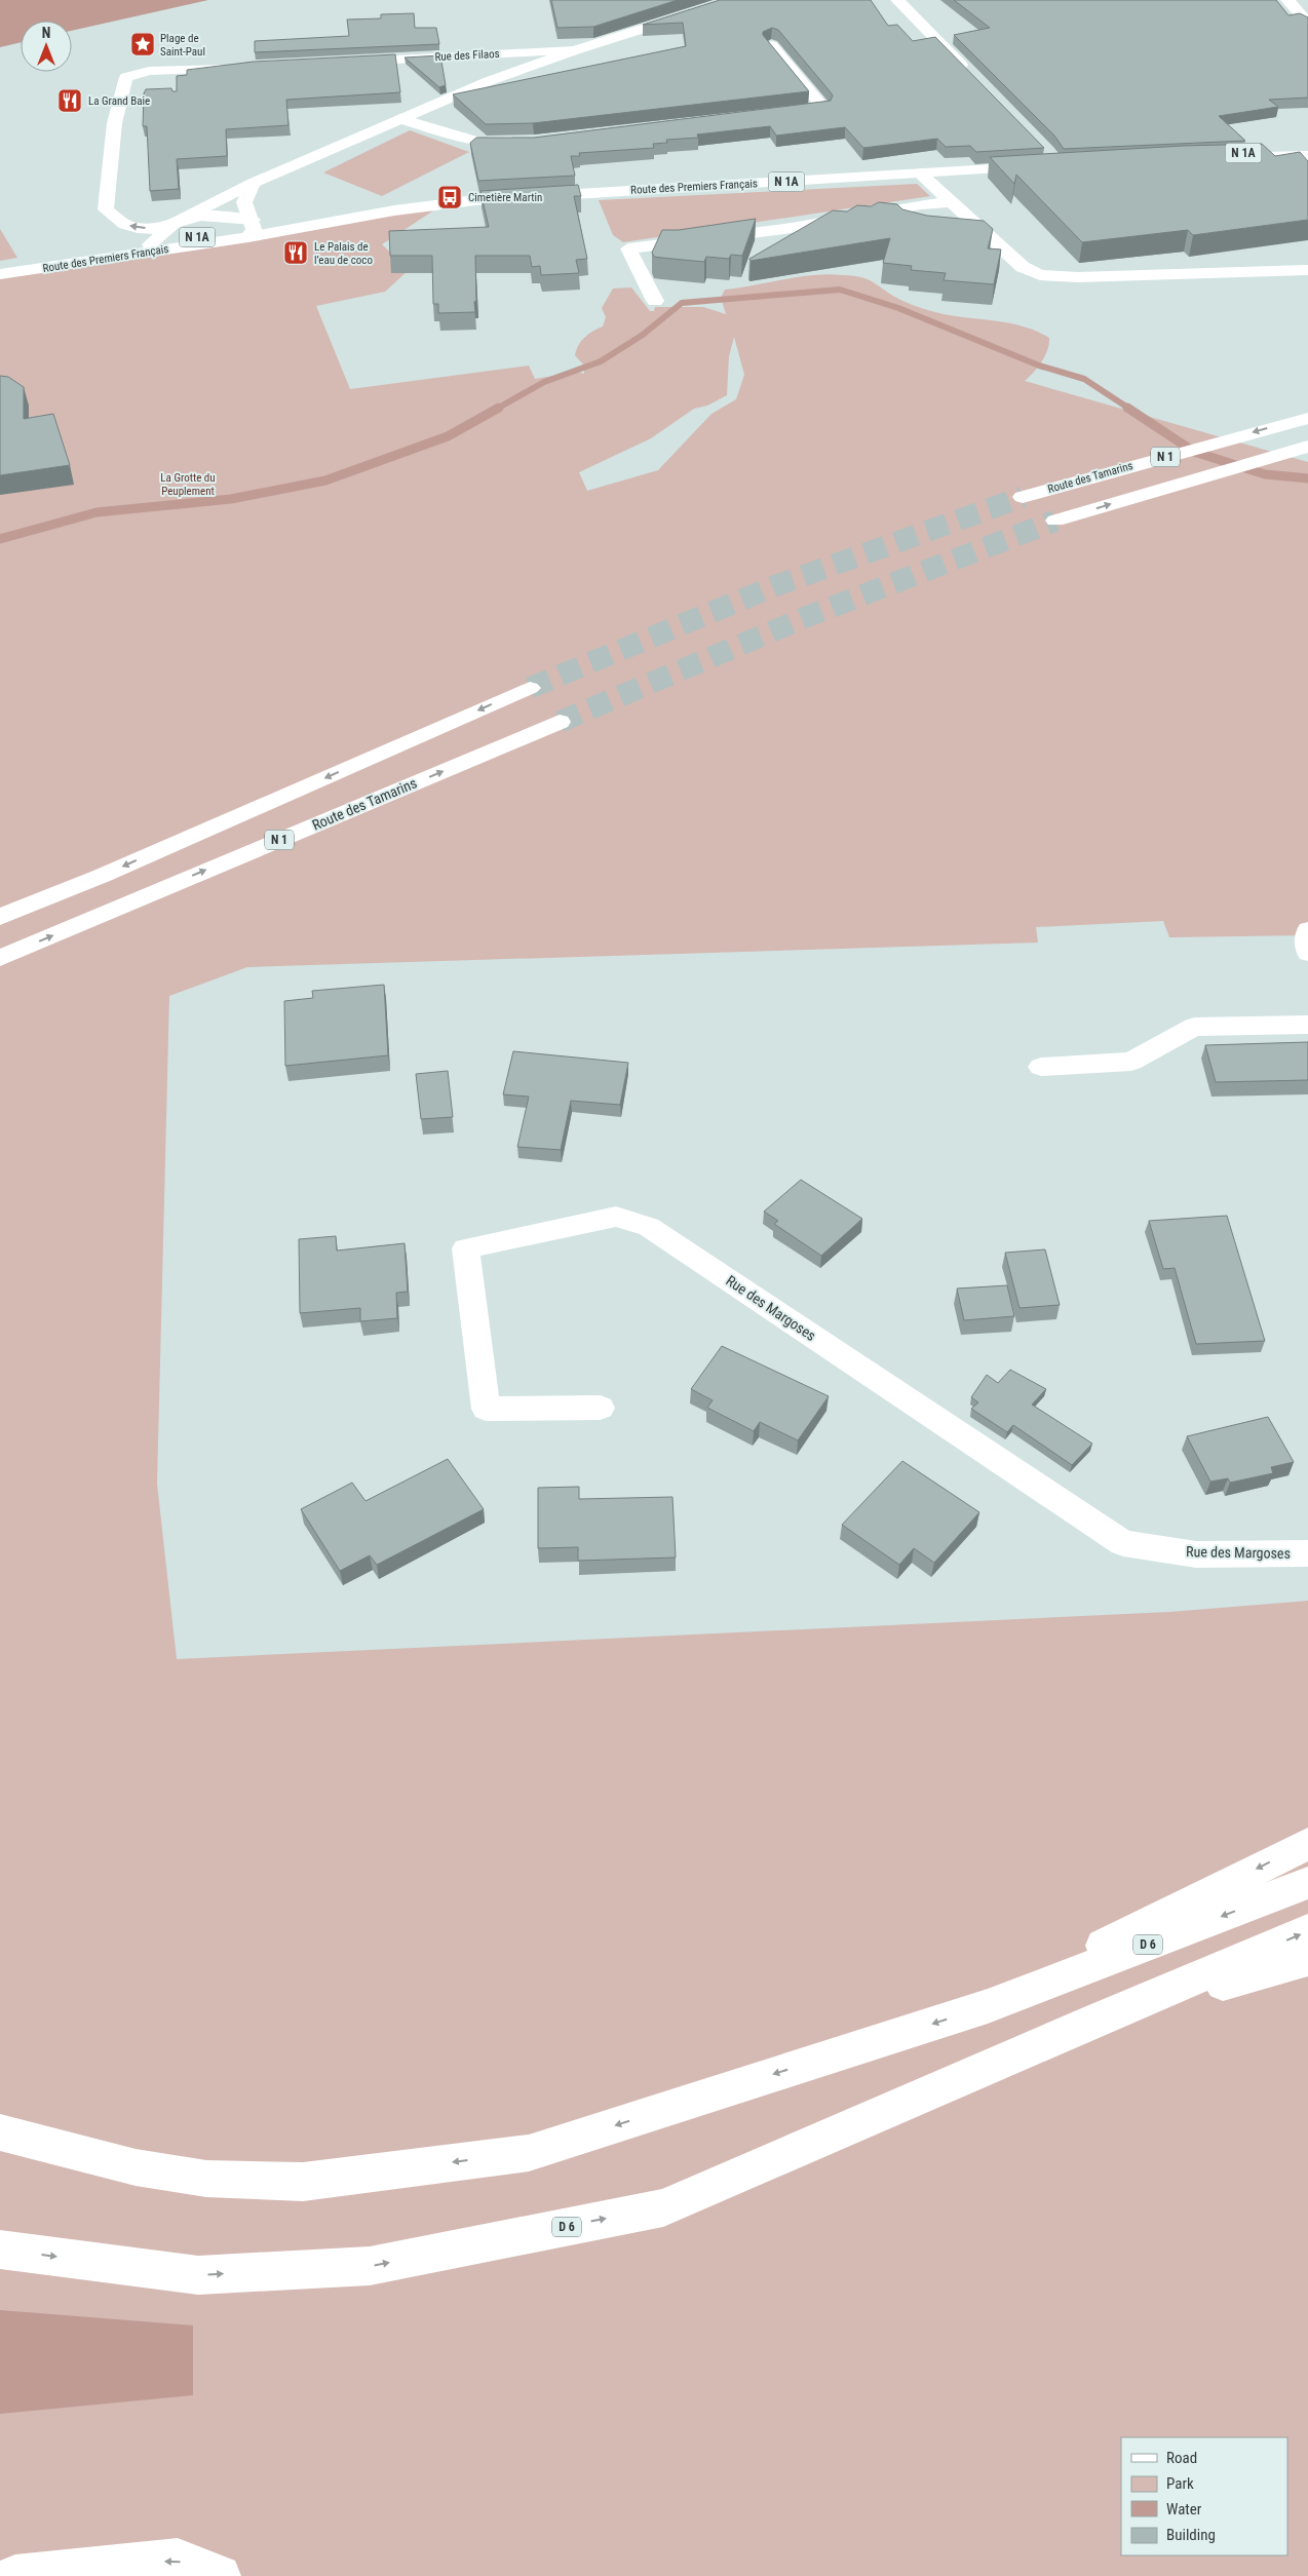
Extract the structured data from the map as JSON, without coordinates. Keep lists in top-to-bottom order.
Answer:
{
  "streets": {
    "main road": [
      "Rue des Filaos",
      "N 1A",
      "Route des Premiers Français",
      "N 1",
      "Route des Tamarins",
      "Rue des Margoses",
      "D 6"
    ]
  },
  "parks": ["La Grotte du Peuplement"],
  "places": {
    "place": ["Plage de Saint-Paul"],
    "restaurant": ["La Grand Baie", "Le Palais de l’eau de coco"],
    "bus stop": ["Cimetière Martin"]
  },
  "legend": [
    "Road",
    "Park",
    "Water",
    "Building"
  ],
  "north": "top"
}
